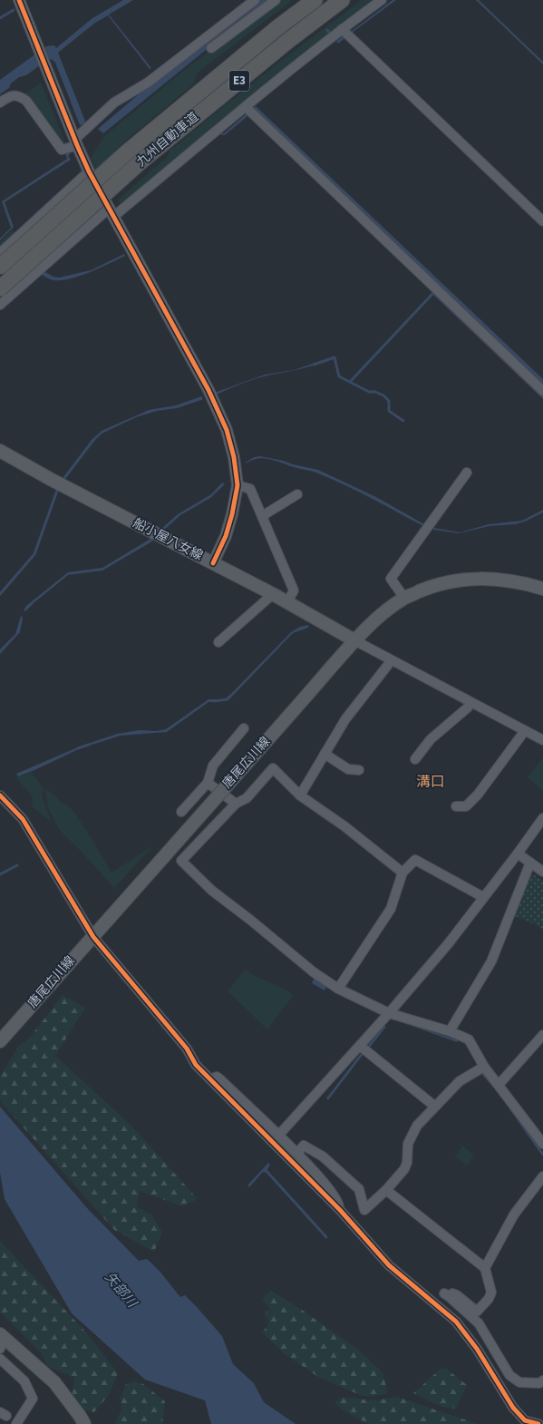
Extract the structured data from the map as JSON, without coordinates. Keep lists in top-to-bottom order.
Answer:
{
  "streets": {
    "highway": ["E3", "九州自動車道"],
    "main road": ["船小屋八女線", "唐尾広川線"]
  },
  "crossings": [
    ["船小屋八女線", "唐尾広川線"]
  ],
  "districts": ["溝口"],
  "water": ["矢部川"]
}
